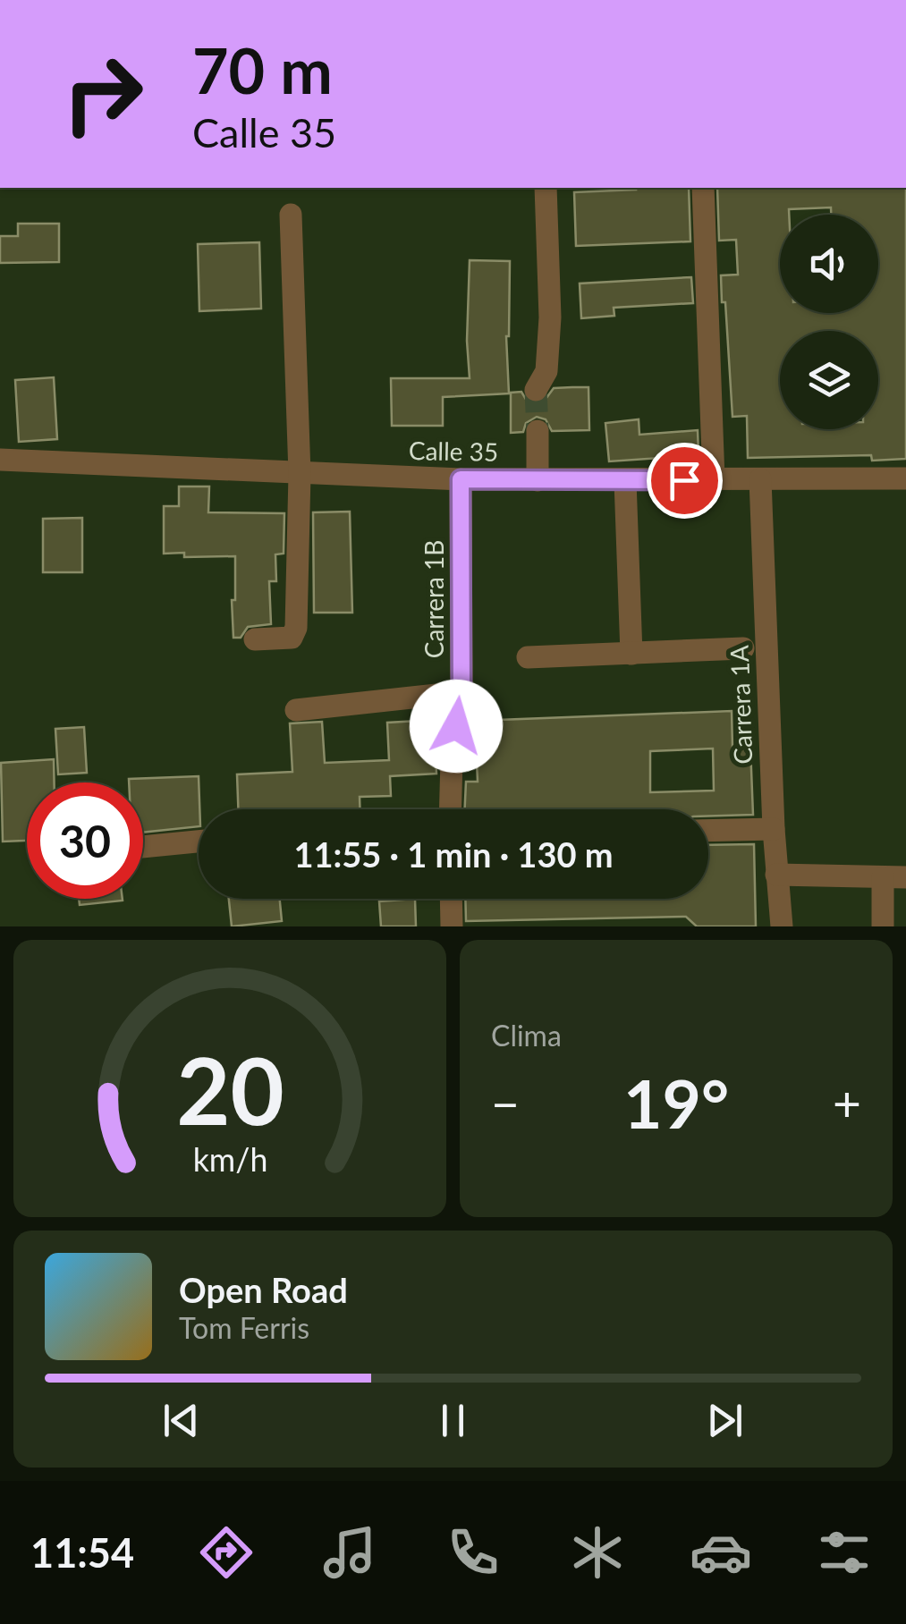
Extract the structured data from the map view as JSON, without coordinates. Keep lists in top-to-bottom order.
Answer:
{
  "streets": {
    "street": ["Calle 35", "Carrera 1B", "Carrera 1A"]
  },
  "crossings": [
    ["Calle 35", "Carrera 1B"],
    ["Calle 35", "Carrera 1A"]
  ],
  "page": {
    "turn": ["70 m", "Calle 35"],
    "limit": "30",
    "trip": "11:55 · 1 min · 130 m",
    "tile": "Clima",
    "heat": ["−", "19°", "+"],
    "song": ["Open Road", "Tom Ferris"],
    "tabs": "11:54",
    "gauge": ["20", "km/h"]
  }
}
